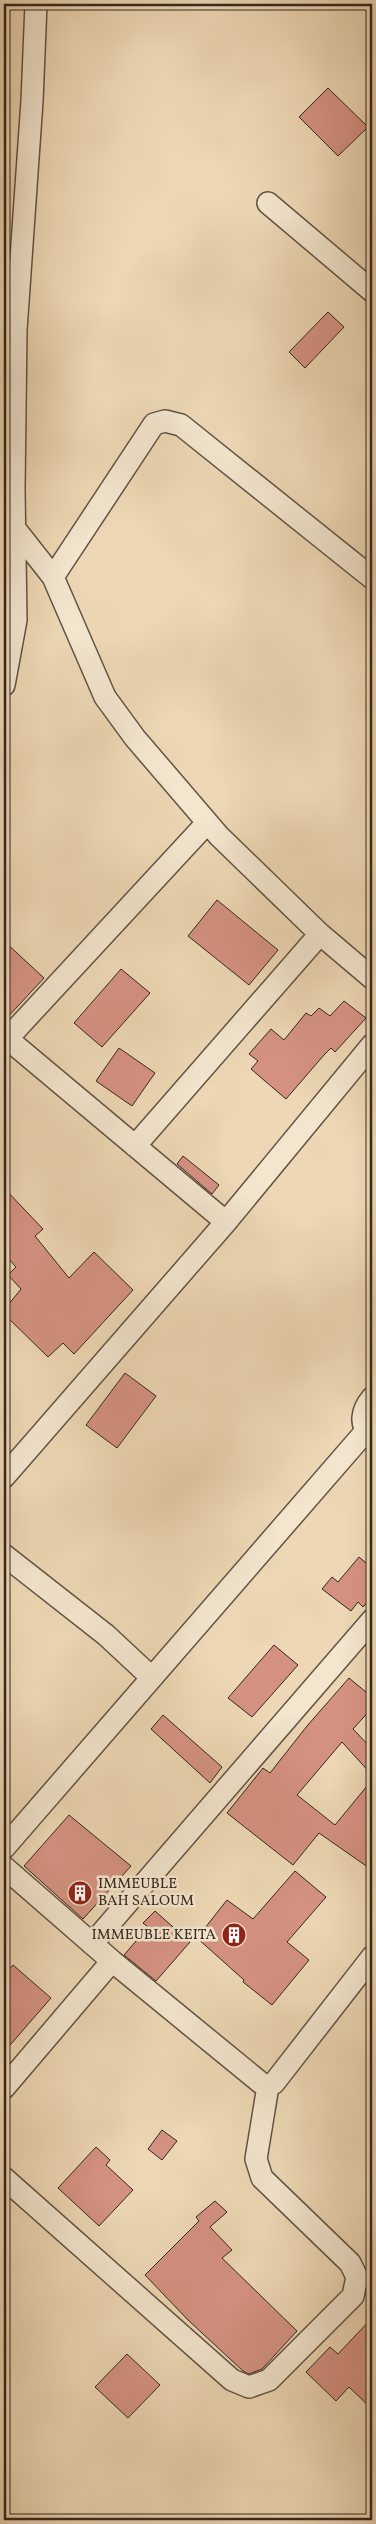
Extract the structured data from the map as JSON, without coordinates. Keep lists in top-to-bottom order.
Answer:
{
  "places": {
    "building": ["IMMEUBLE BAH SALOUM", "IMMEUBLE KEITA"]
  }
}
